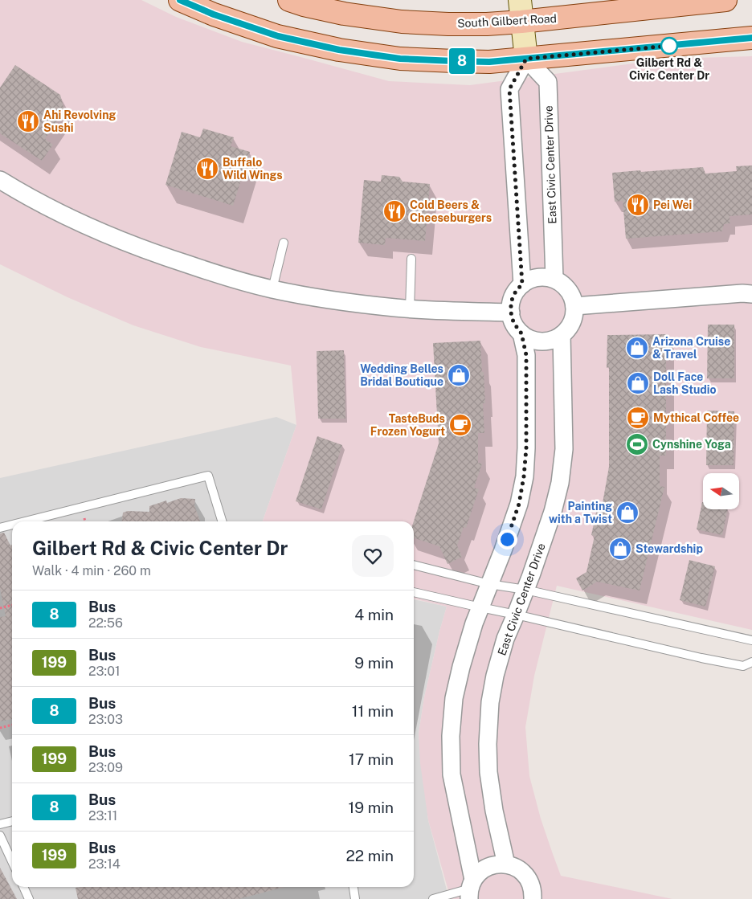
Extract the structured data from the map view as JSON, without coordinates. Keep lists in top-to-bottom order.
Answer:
{
  "streets": {
    "main road": ["South Gilbert Road"],
    "street": ["East Civic Center Drive"]
  },
  "places": {
    "other": ["Gilbert Rd & Civic Center Dr"],
    "restaurant": [
      "Ahi Revolving Sushi",
      "Buffalo Wild Wings",
      "Pei Wei",
      "Cold Beers & Cheeseburgers"
    ],
    "shop": [
      "Arizona Cruise & Travel",
      "Wedding Belles Bridal Boutique",
      "Doll Face Lash Studio",
      "Painting with a Twist",
      "Stewardship"
    ],
    "cafe": ["Mythical Coffee", "TasteBuds Frozen Yogurt"],
    "sports": ["Cynshine Yoga"]
  },
  "lines": ["bus line 8"],
  "north": "left",
  "page": {
    "on_map": "8",
    "heading": ["Gilbert Rd & Civic Center Dr", "Walk · 4 min · 260 m"],
    "list": [
      {
        "mark": "8",
        "name": "Bus",
        "note": "22:56",
        "value": "4 min"
      },
      {
        "mark": "199",
        "name": "Bus",
        "note": "23:01",
        "value": "9 min"
      },
      {
        "mark": "8",
        "name": "Bus",
        "note": "23:03",
        "value": "11 min"
      },
      {
        "mark": "199",
        "name": "Bus",
        "note": "23:09",
        "value": "17 min"
      },
      {
        "mark": "8",
        "name": "Bus",
        "note": "23:11",
        "value": "19 min"
      },
      {
        "mark": "199",
        "name": "Bus",
        "note": "23:14",
        "value": "22 min"
      }
    ]
  }
}
